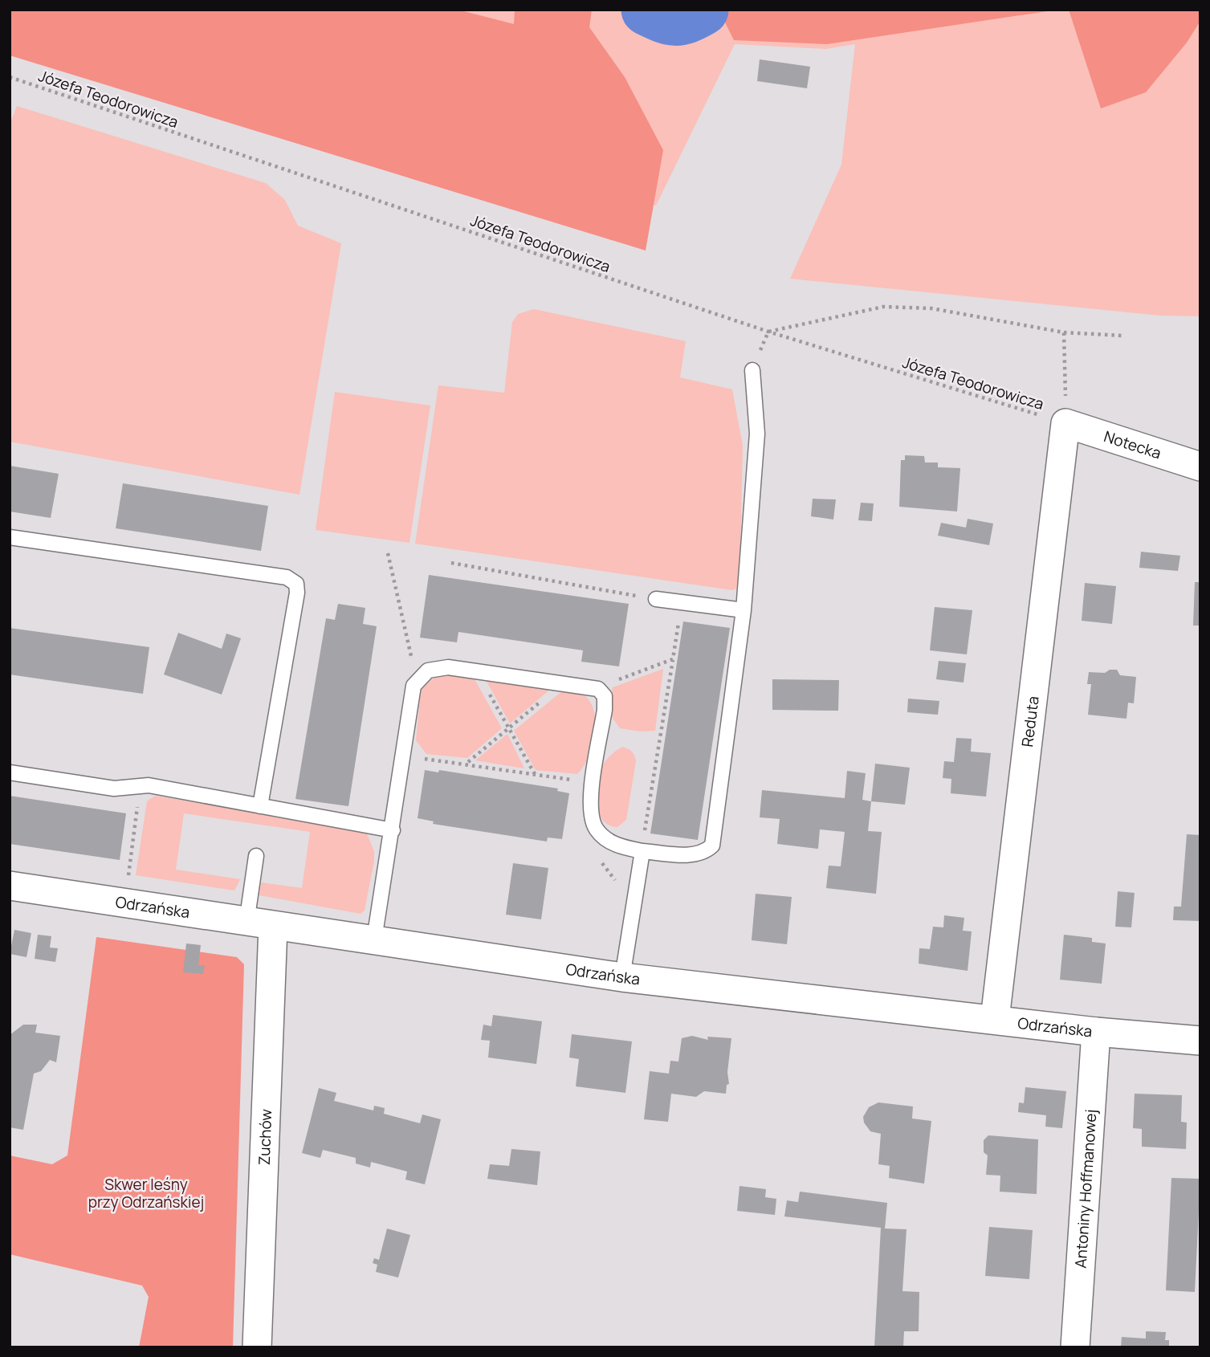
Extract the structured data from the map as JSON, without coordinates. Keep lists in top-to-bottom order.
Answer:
{
  "streets": {
    "street": [
      "Notecka",
      "Reduta",
      "Odrzańska",
      "Zuchów",
      "Antoniny Hoffmanowej"
    ],
    "path": ["Józefa Teodorowicza"]
  },
  "crossings": [
    ["Józefa Teodorowicza", "Notecka"],
    ["Józefa Teodorowicza", "Reduta"],
    ["Notecka", "Reduta"],
    ["Reduta", "Odrzańska"],
    ["Odrzańska", "Zuchów"],
    ["Odrzańska", "Antoniny Hoffmanowej"]
  ],
  "parks": ["Skwer leśny przy Odrzańskiej"]
}
